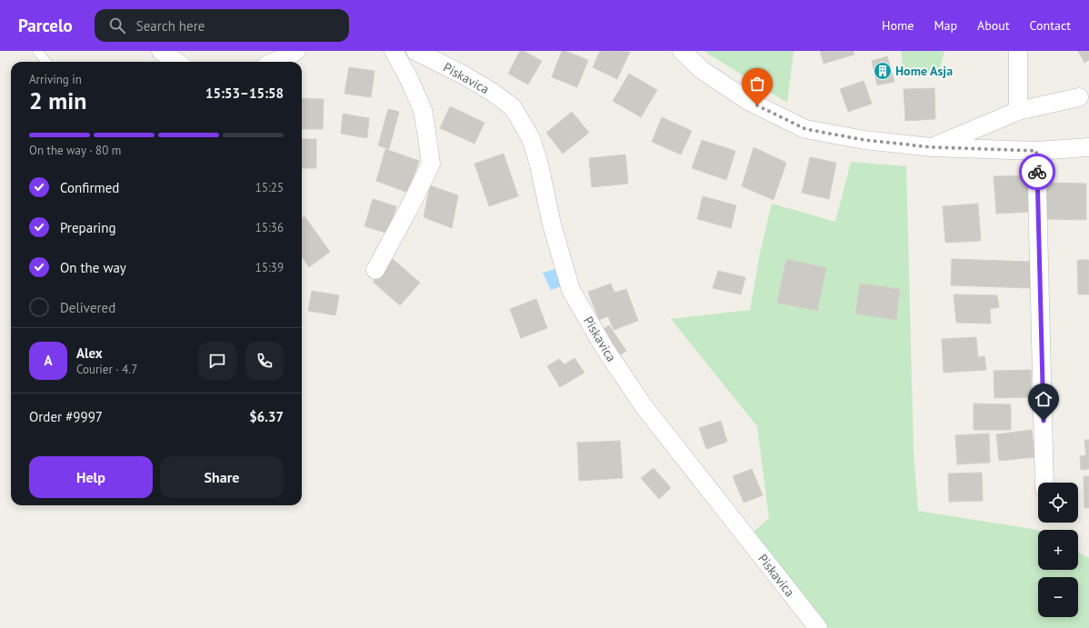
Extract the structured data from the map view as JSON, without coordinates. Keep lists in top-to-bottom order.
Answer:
{
  "streets": {
    "street": ["Piskavica"]
  },
  "places": {
    "building": ["Home Asja"]
  },
  "page": {
    "header": "Parcelo",
    "search": "Search here",
    "nav": [
      "Home",
      "Map",
      "About",
      "Contact"
    ],
    "heading": ["2 min", "Arriving in", "15:53–15:58"],
    "panel": [
      "Alex",
      "Courier · 4.7",
      "Order #9997",
      "$6.37"
    ],
    "bar": "On the way · 80 m",
    "list": [
      ["Confirmed", "15:25"],
      ["Preparing", "15:36"],
      ["On the way", "15:39"],
      "Delivered"
    ],
    "round": "A",
    "buttons": ["Help", "Share"],
    "map_buttons": ["+", "−"]
  }
}
